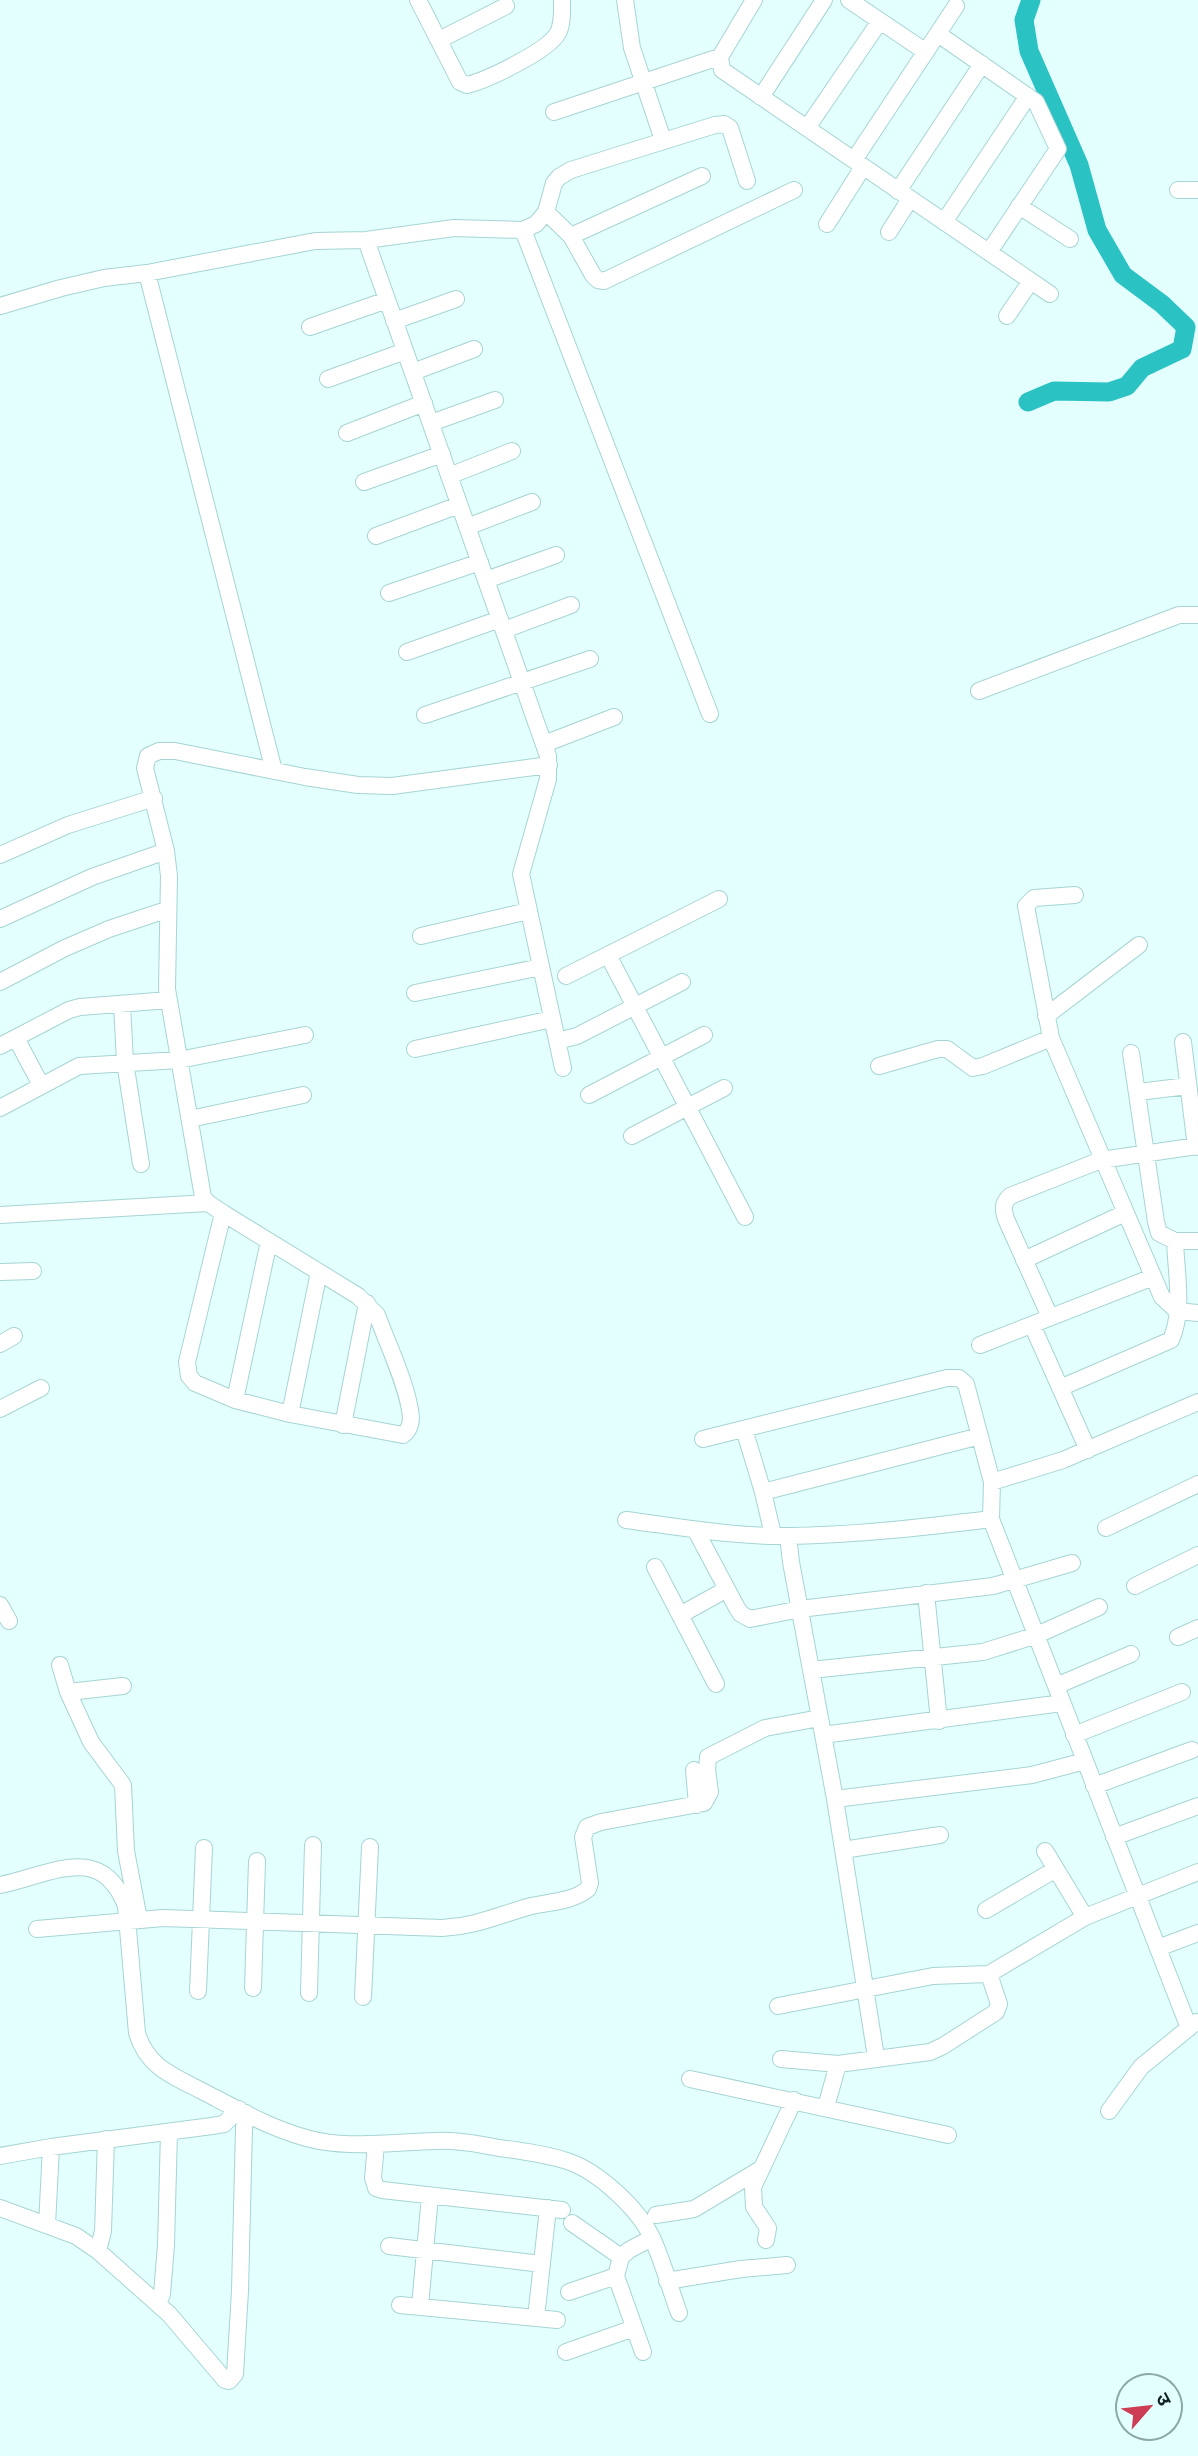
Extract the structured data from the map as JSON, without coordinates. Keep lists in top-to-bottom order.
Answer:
{
  "north": "top right"
}
